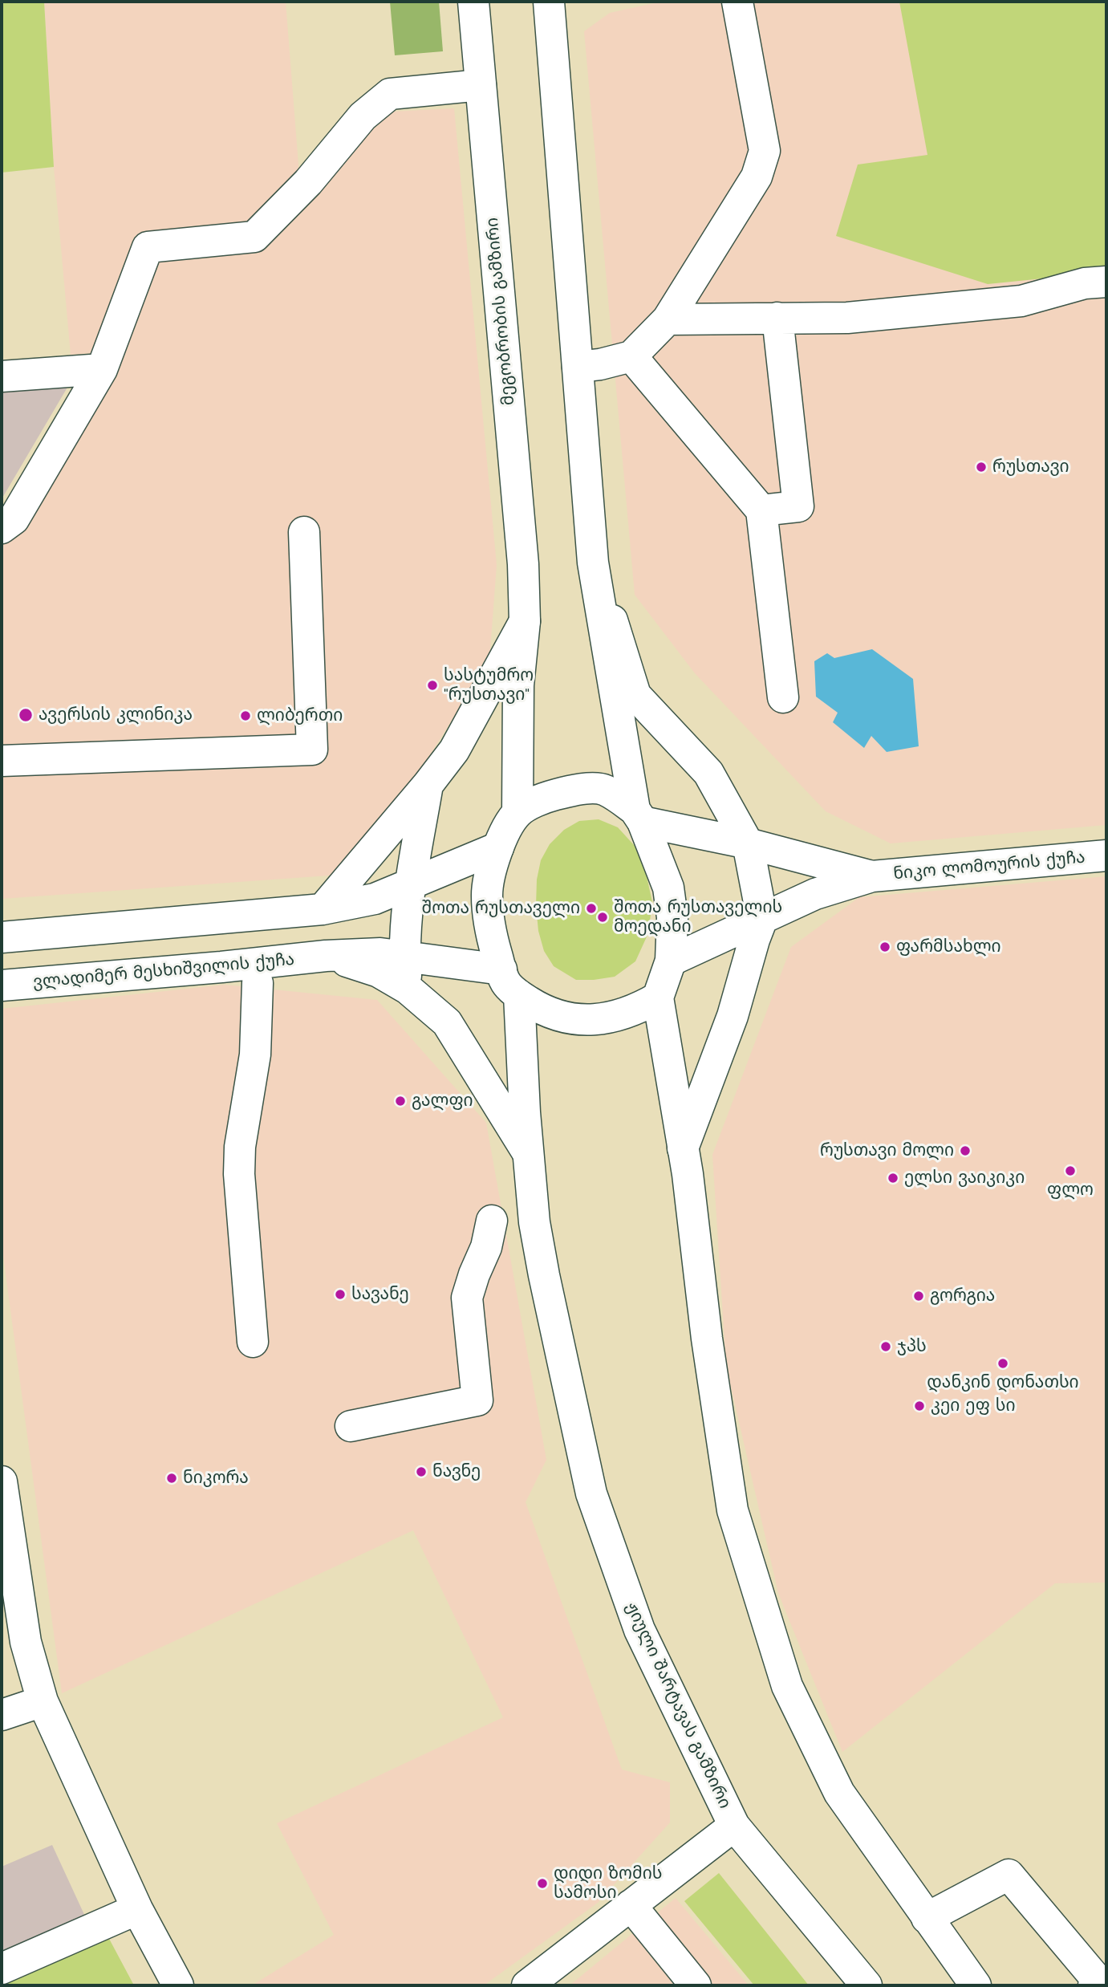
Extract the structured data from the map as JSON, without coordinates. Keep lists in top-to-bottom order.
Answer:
{
  "streets": {
    "main road": [
      "მეგობრობის გამზირი",
      "ნიკო ლომოურის ქუჩა",
      "ვლადიმერ მესხიშვილის ქუჩა",
      "ჟიული შარტავას გამზირი"
    ]
  },
  "places": [
    "რუსთავი",
    "სასტუმრო \"რუსთავი\"",
    "ავერსის კლინიკა",
    "ლიბერთი",
    "შოთა რუსთაველი",
    "შოთა რუსთაველის მოედანი",
    "ფარმსახლი",
    "გალფი",
    "რუსთავი მოლი",
    "ფლო",
    "ელსი ვაიკიკი",
    "სავანე",
    "გორგია",
    "ჯპს",
    "დანკინ დონათსი",
    "კეი ეფ სი",
    "ნავნე",
    "ნიკორა",
    "დიდი ზომის სამოსი"
  ]
}
